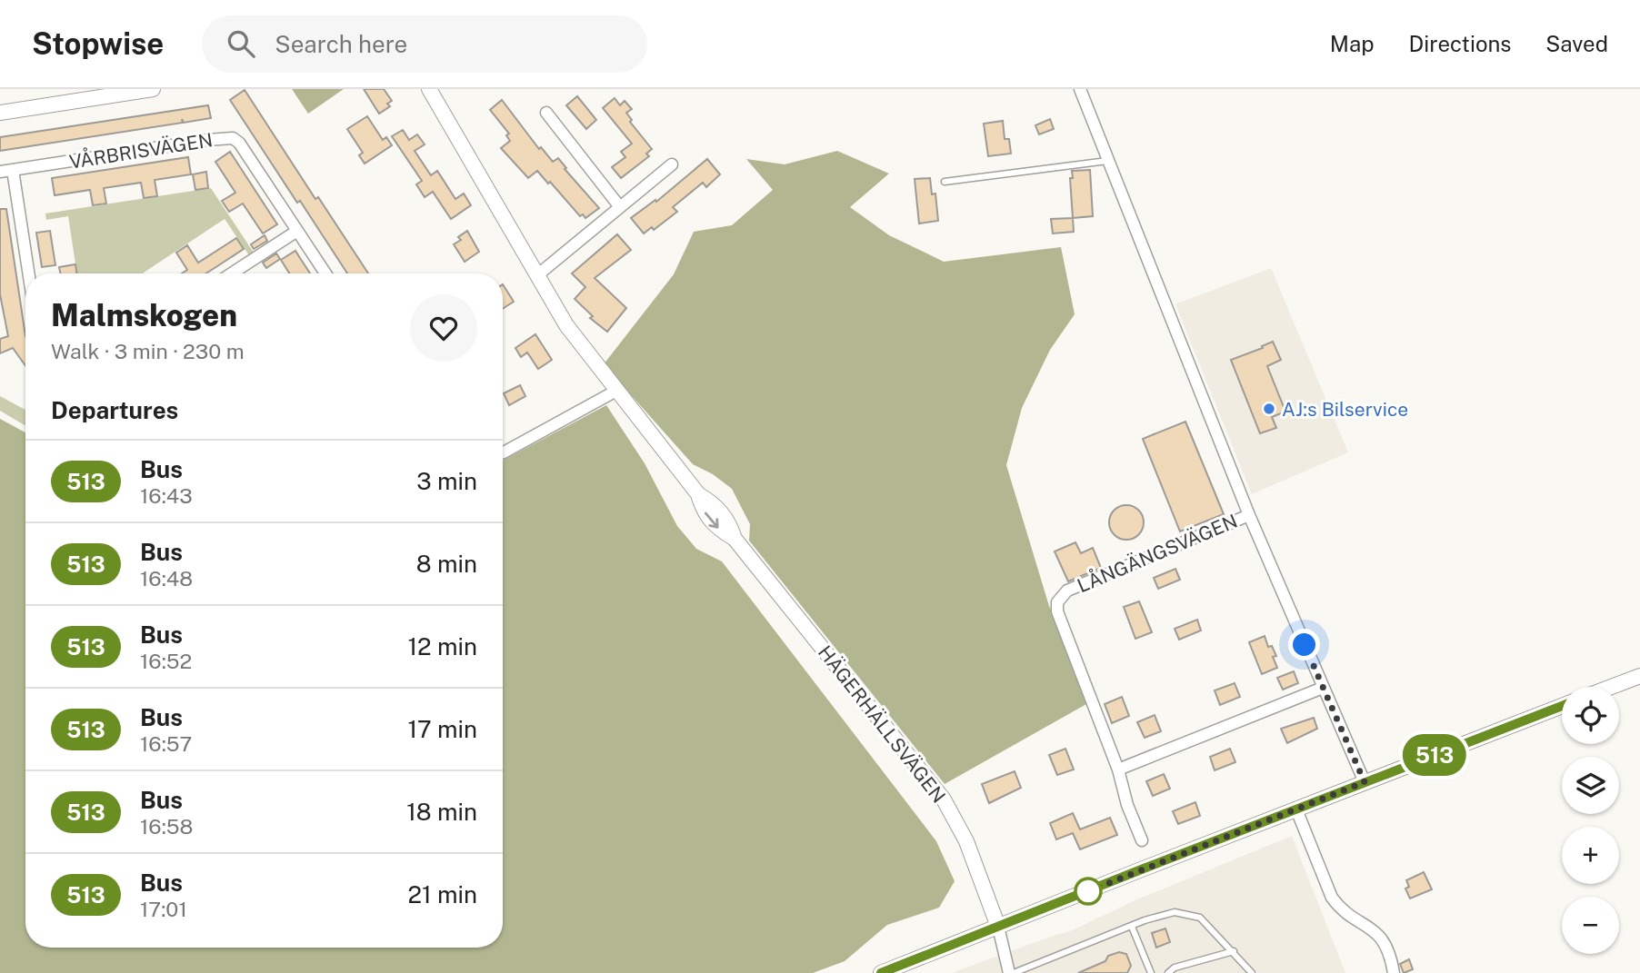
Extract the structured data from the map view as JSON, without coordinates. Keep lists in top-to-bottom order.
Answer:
{
  "streets": {
    "street": ["VÅRBRISVÄGEN", "LÅNGÄNGSVÄGEN", "HÄGERHÄLLSVÄGEN"]
  },
  "places": ["AJ:s Bilservice"],
  "lines": ["bus line 513"],
  "page": {
    "header": "Stopwise",
    "search": "Search here",
    "nav": ["Map", "Directions", "Saved"],
    "on_map": "513",
    "heading": [
      ["Malmskogen", "Walk · 3 min · 230 m"],
      "Departures"
    ],
    "list": [
      {
        "mark": "513",
        "name": "Bus",
        "note": "16:43",
        "value": "3 min"
      },
      {
        "mark": "513",
        "name": "Bus",
        "note": "16:48",
        "value": "8 min"
      },
      {
        "mark": "513",
        "name": "Bus",
        "note": "16:52",
        "value": "12 min"
      },
      {
        "mark": "513",
        "name": "Bus",
        "note": "16:57",
        "value": "17 min"
      },
      {
        "mark": "513",
        "name": "Bus",
        "note": "16:58",
        "value": "18 min"
      },
      {
        "mark": "513",
        "name": "Bus",
        "note": "17:01",
        "value": "21 min"
      }
    ],
    "map_buttons": ["+", "−"]
  }
}
